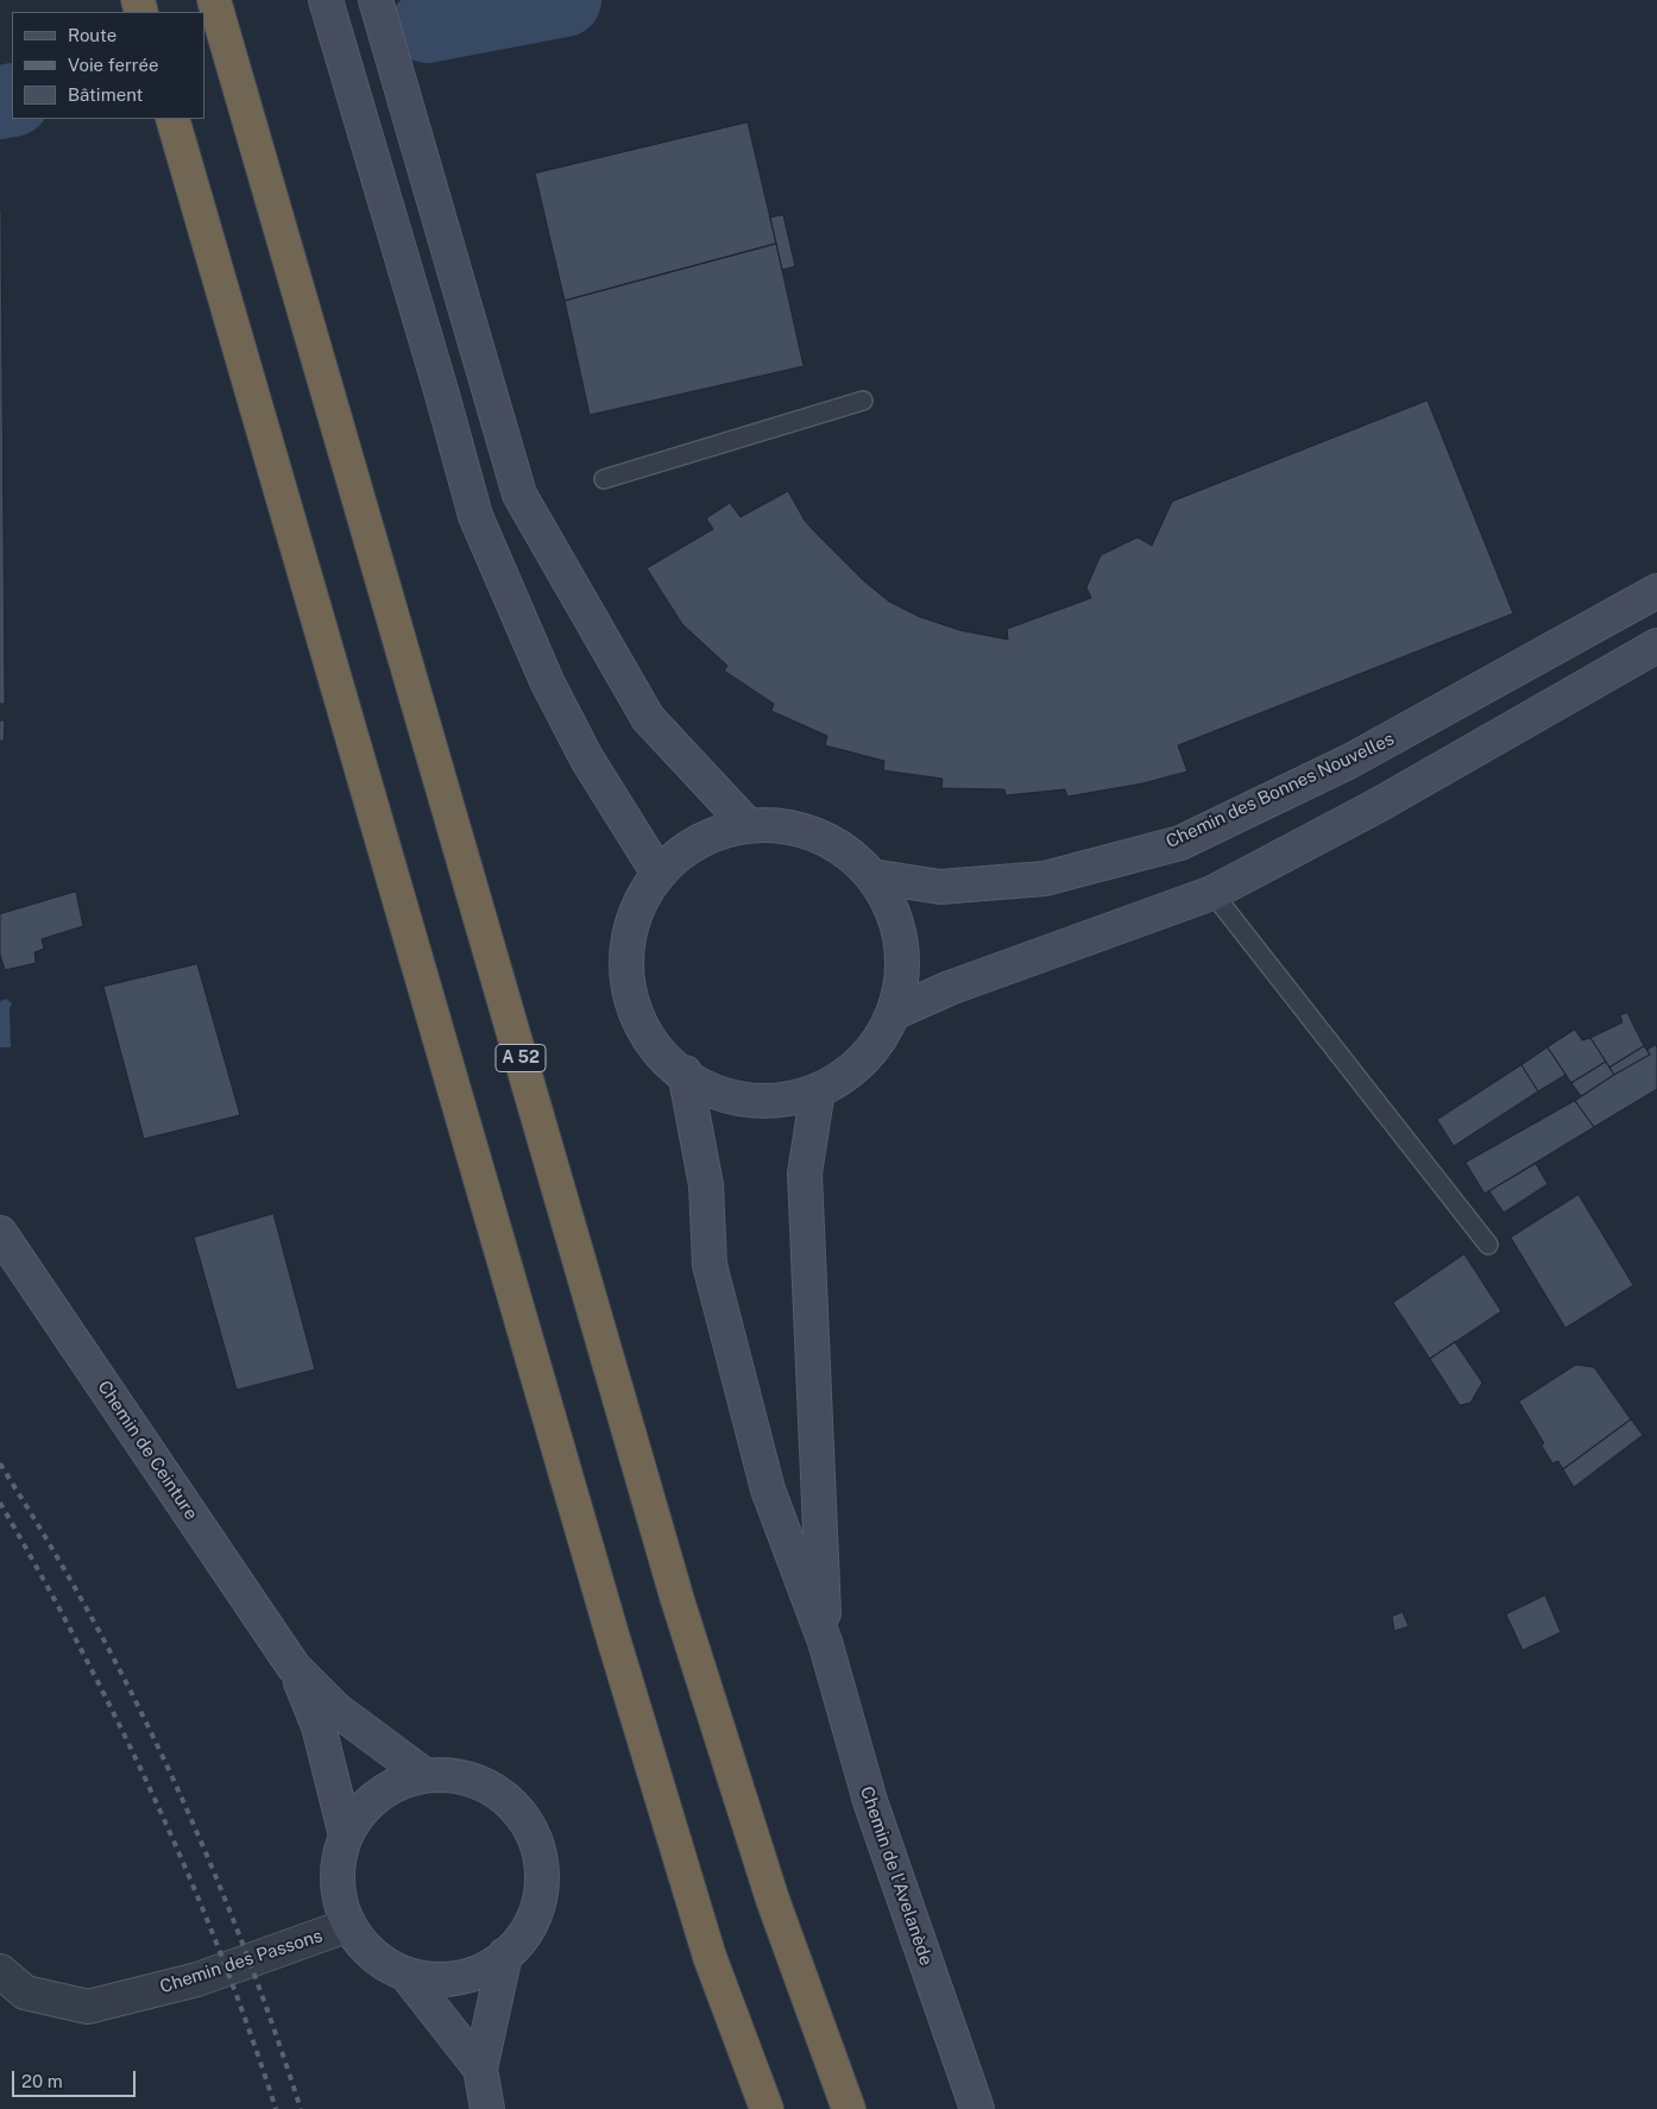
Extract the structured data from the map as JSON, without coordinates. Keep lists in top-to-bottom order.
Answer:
{
  "streets": {
    "highway": ["A 52"],
    "main road": ["Chemin des Bonnes Nouvelles", "Chemin de Ceinture", "Chemin de l'Avelanède"],
    "street": ["Chemin des Passons"]
  },
  "crossings": [
    ["Chemin de Ceinture", "Chemin des Passons"]
  ],
  "legend": ["Route", "Voie ferrée", "Bâtiment"],
  "scale_bar": "20 m"
}
